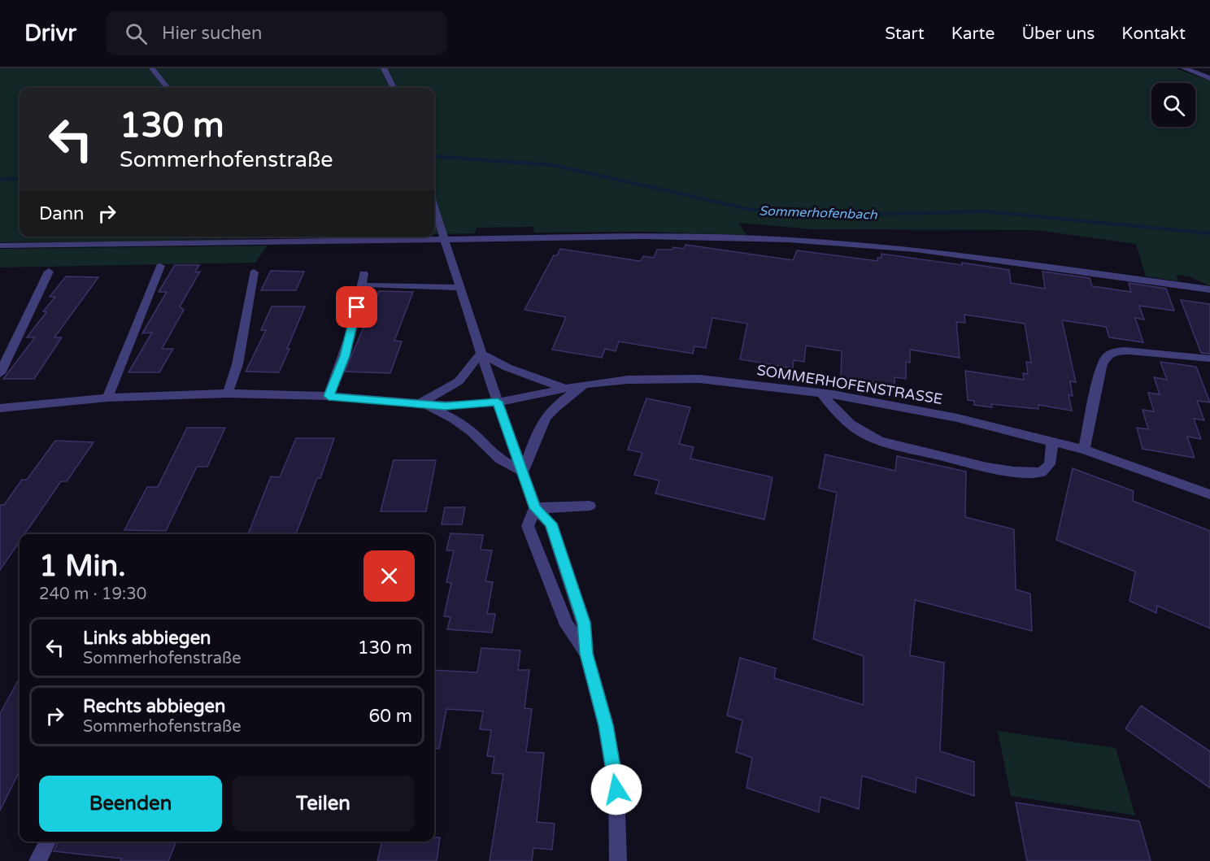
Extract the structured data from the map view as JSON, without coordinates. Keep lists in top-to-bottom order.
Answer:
{
  "streets": {
    "street": ["SOMMERHOFENSTRASSE"]
  },
  "water": ["Sommerhofenbach"],
  "page": {
    "header": "Drivr",
    "search": "Hier suchen",
    "nav": [
      "Start",
      "Karte",
      "Über uns",
      "Kontakt"
    ],
    "turn": ["130 m", "Sommerhofenstraße"],
    "then": "Dann",
    "heading": ["1 Min.", "240 m · 19:30"],
    "list": [
      {
        "name": "Links abbiegen",
        "note": "Sommerhofenstraße",
        "value": "130 m"
      },
      {
        "name": "Rechts abbiegen",
        "note": "Sommerhofenstraße",
        "value": "60 m"
      }
    ],
    "buttons": ["Beenden", "Teilen"]
  }
}
